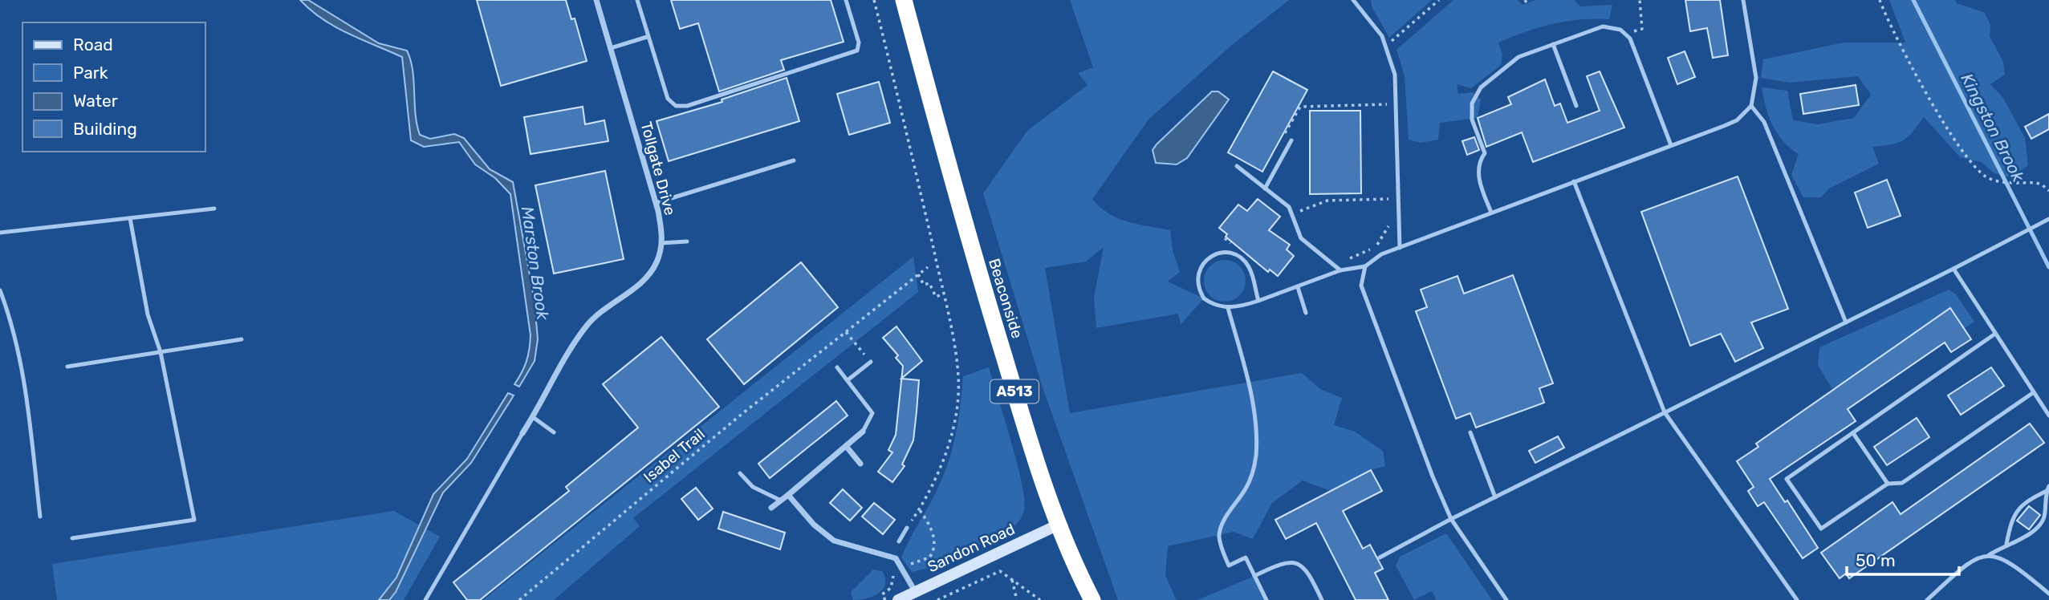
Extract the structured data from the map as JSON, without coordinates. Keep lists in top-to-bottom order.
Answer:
{
  "streets": {
    "highway": ["Beaconside", "A513"],
    "main road": ["Sandon Road"],
    "street": ["Tollgate Drive"],
    "path": ["Isabel Trail"]
  },
  "crossings": [
    ["Beaconside", "Sandon Road"]
  ],
  "water": ["Kingston Brook", "Marston Brook"],
  "legend": [
    "Road",
    "Park",
    "Water",
    "Building"
  ],
  "scale_bar": "50 m"
}
